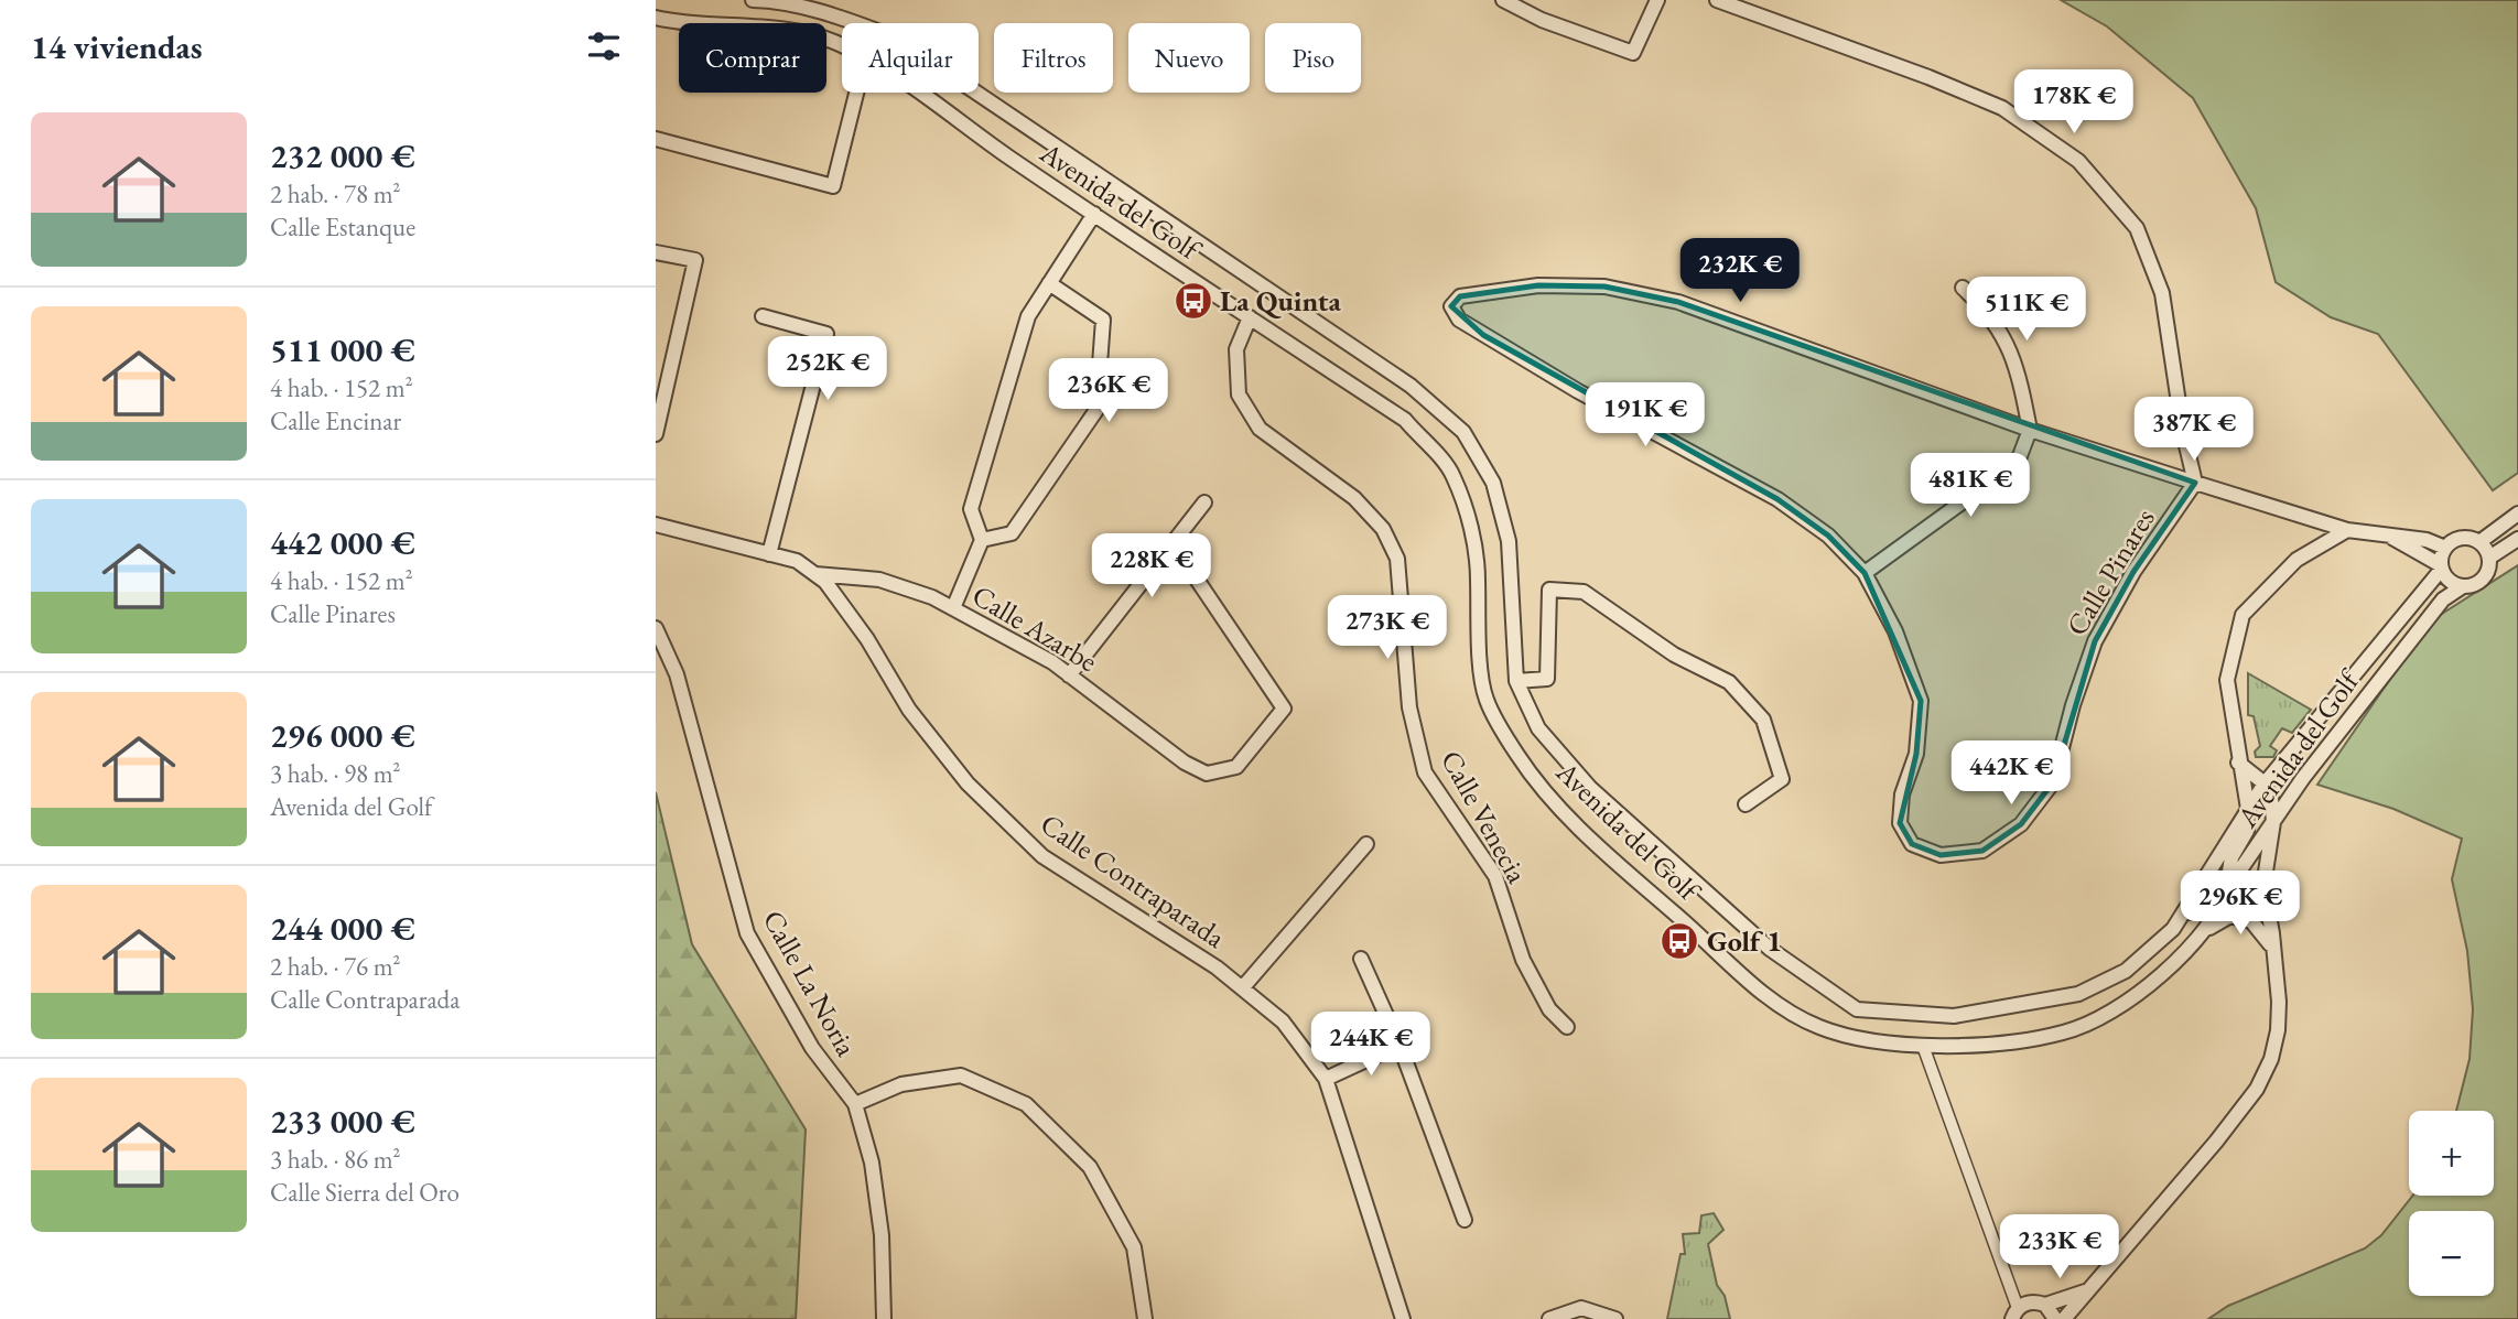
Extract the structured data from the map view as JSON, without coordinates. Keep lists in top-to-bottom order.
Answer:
{
  "streets": {
    "street": [
      "Avenida del Golf",
      "Calle Pinares",
      "Calle Azarbe",
      "Calle Venecia",
      "Calle Contraparada",
      "Calle La Noria"
    ]
  },
  "crossings": [
    ["Avenida del Golf", "Calle Venecia"],
    ["Calle Azarbe", "Calle Contraparada"]
  ],
  "places": {
    "bus stop": ["La Quinta", "Golf 1"]
  },
  "page": {
    "heading": "14 viviendas",
    "chip": [
      "Comprar",
      "Alquilar",
      "Filtros",
      "Nuevo",
      "Piso"
    ],
    "price": [
      "178K €",
      "232K €",
      "511K €",
      "252K €",
      "236K €",
      "191K €",
      "387K €",
      "481K €",
      "228K €",
      "273K €",
      "442K €",
      "296K €",
      "244K €",
      "233K €"
    ],
    "list": [
      {
        "name": "232 000 €",
        "note": "2 hab. · 78 m² · Calle Estanque"
      },
      {
        "name": "511 000 €",
        "note": "4 hab. · 152 m² · Calle Encinar"
      },
      {
        "name": "442 000 €",
        "note": "4 hab. · 152 m² · Calle Pinares"
      },
      {
        "name": "296 000 €",
        "note": "3 hab. · 98 m² · Avenida del Golf"
      },
      {
        "name": "244 000 €",
        "note": "2 hab. · 76 m² · Calle Contraparada"
      },
      {
        "name": "233 000 €",
        "note": "3 hab. · 86 m² · Calle Sierra del Oro"
      }
    ],
    "map_buttons": ["+", "−"]
  }
}
